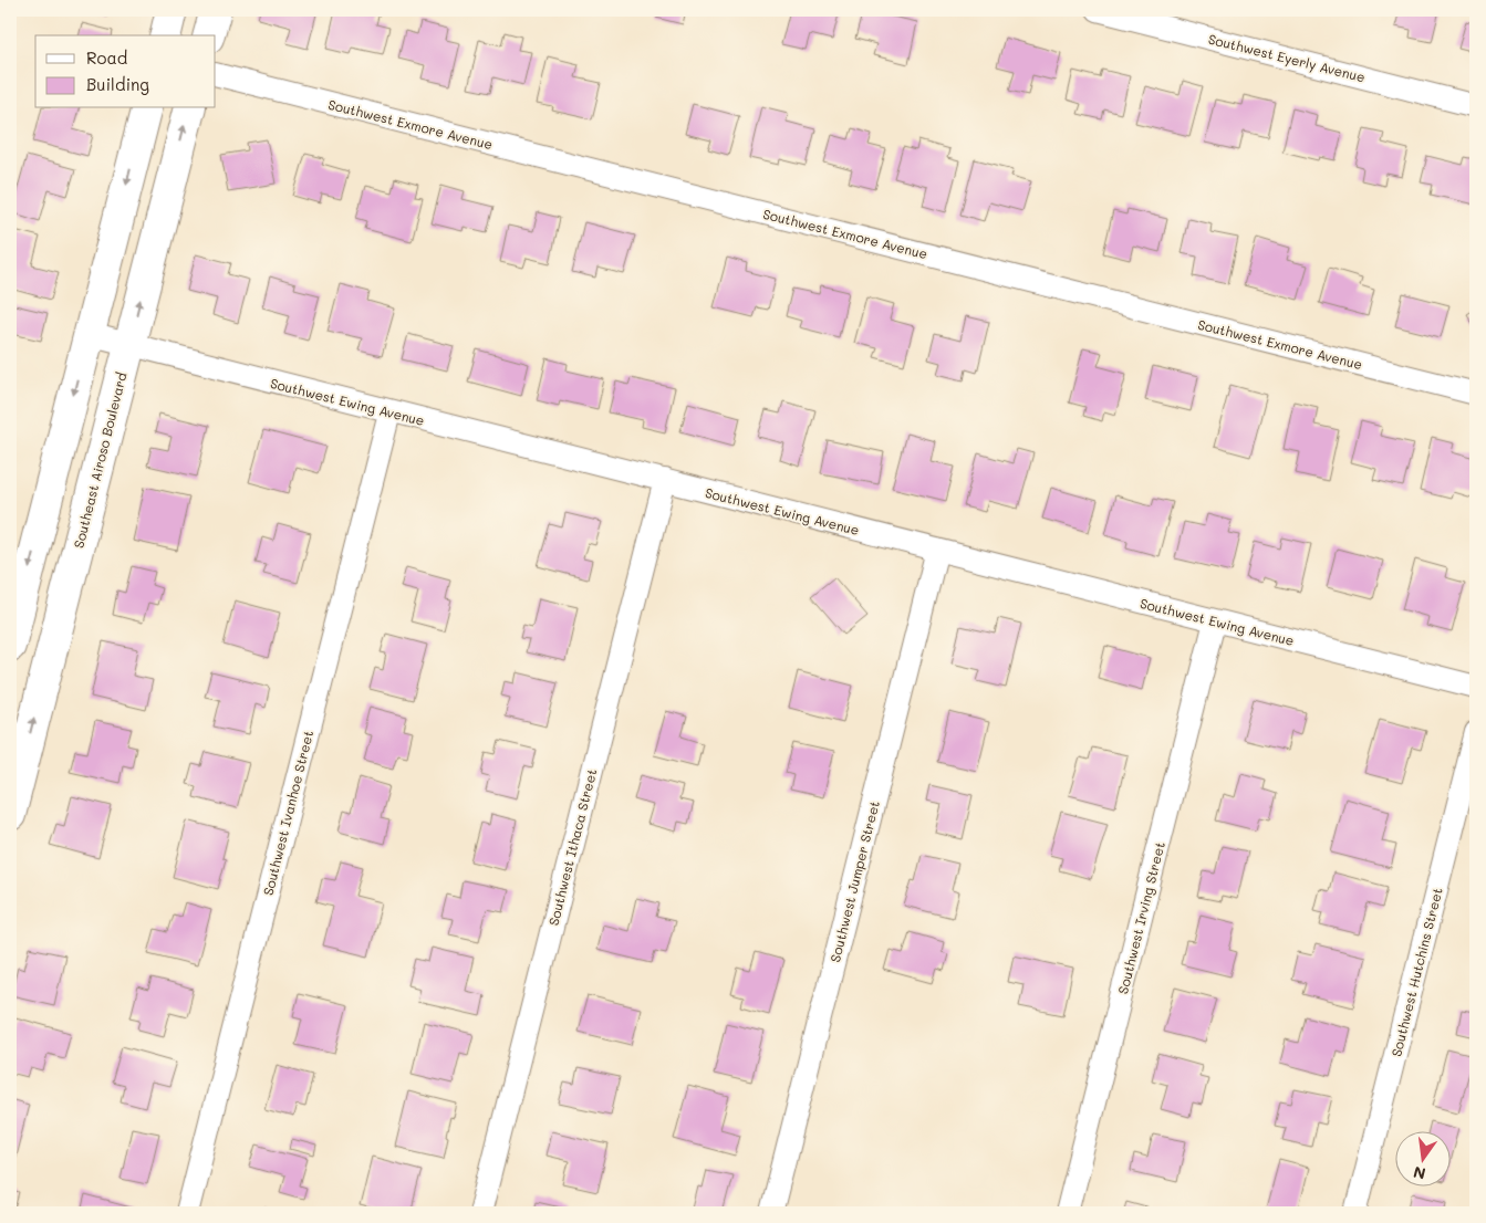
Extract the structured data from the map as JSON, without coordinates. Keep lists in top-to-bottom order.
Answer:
{
  "streets": {
    "main road": ["Southeast Airoso Boulevard"],
    "street": [
      "Southwest Eyerly Avenue",
      "Southwest Exmore Avenue",
      "Southwest Ewing Avenue",
      "Southwest Ivanhoe Street",
      "Southwest Ithaca Street",
      "Southwest Jumper Street",
      "Southwest Irving Street",
      "Southwest Hutchins Street"
    ]
  },
  "crossings": [
    ["Southwest Ewing Avenue", "Southeast Airoso Boulevard"],
    ["Southwest Ewing Avenue", "Southwest Ivanhoe Street"],
    ["Southwest Ewing Avenue", "Southwest Ithaca Street"],
    ["Southwest Ewing Avenue", "Southwest Jumper Street"],
    ["Southwest Ewing Avenue", "Southwest Irving Street"]
  ],
  "legend": ["Road", "Building"],
  "north": "bottom"
}
